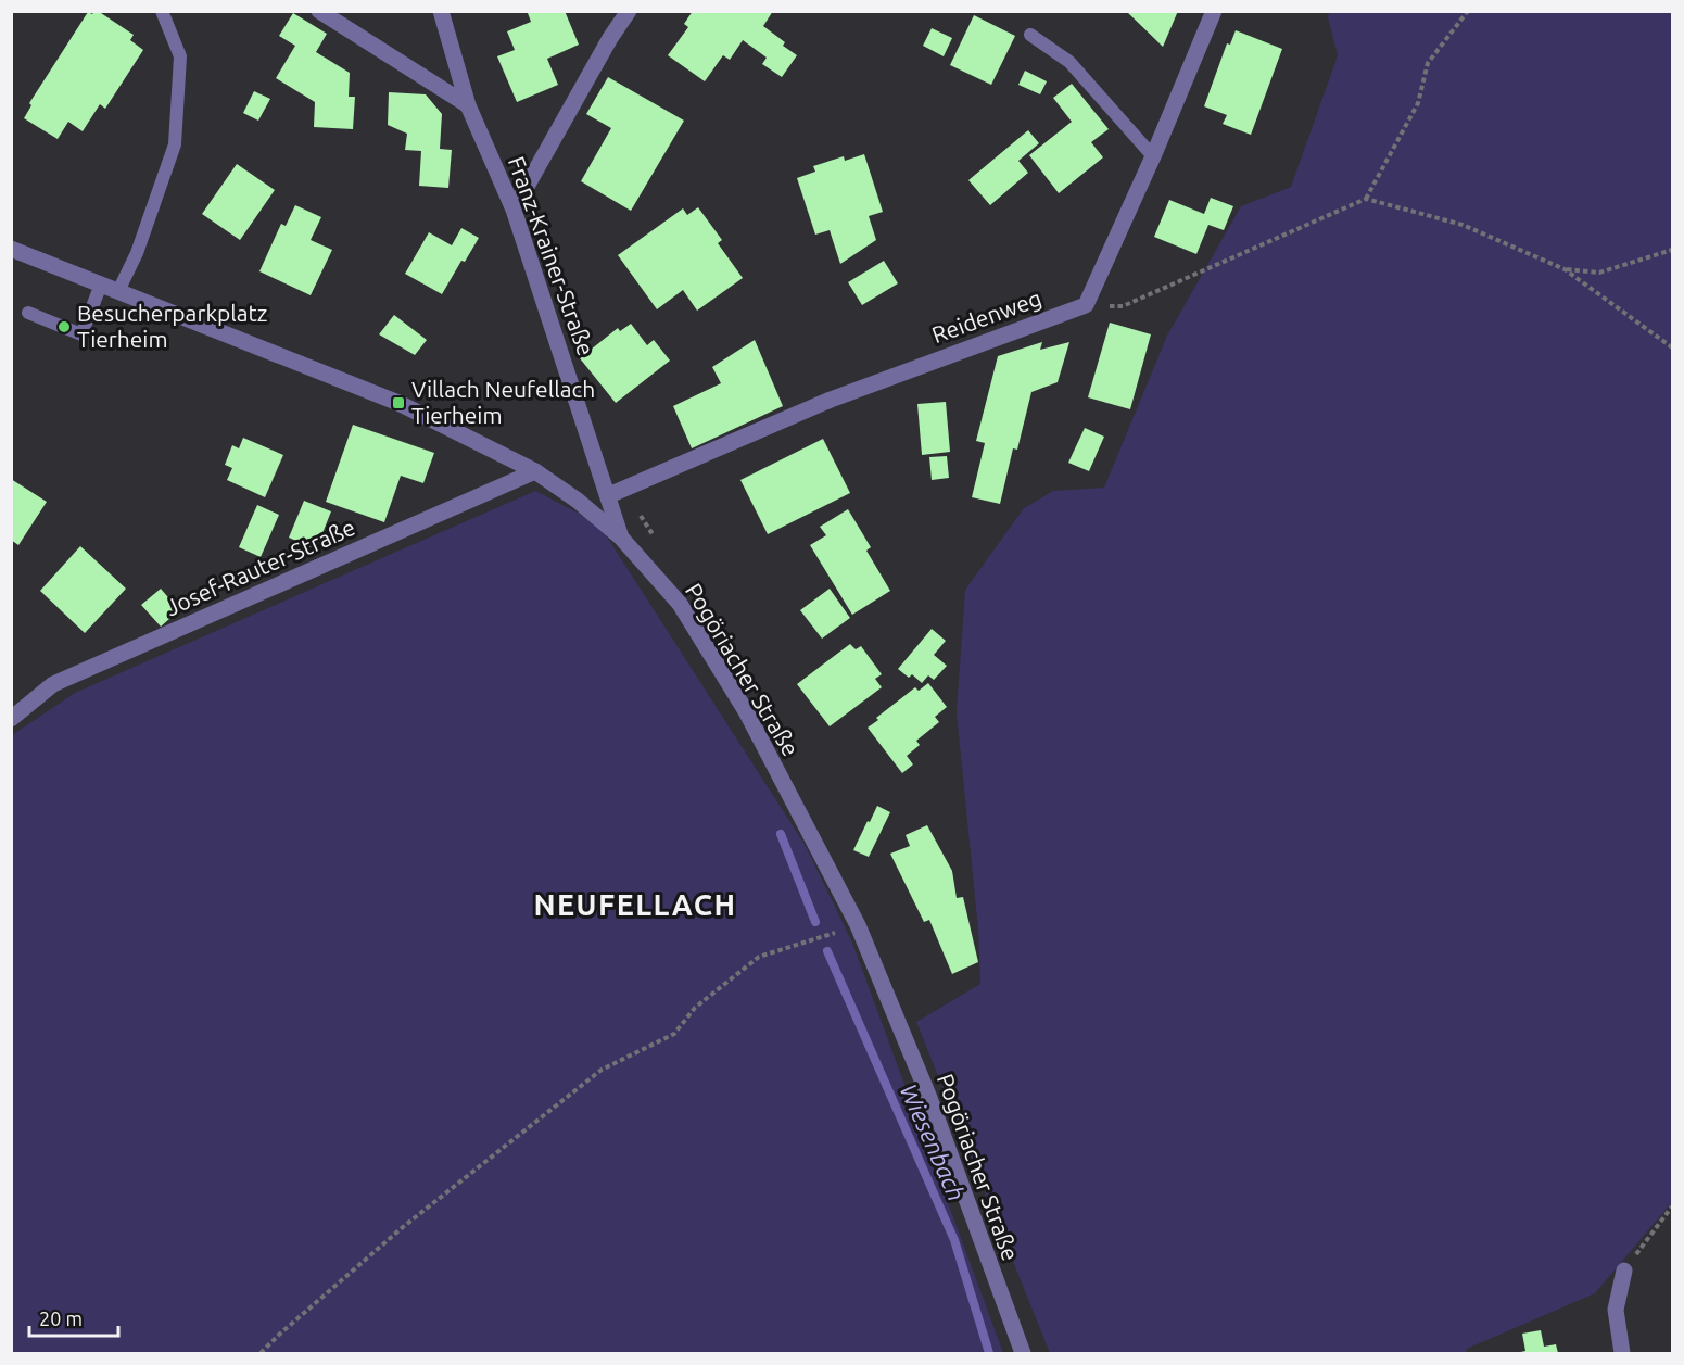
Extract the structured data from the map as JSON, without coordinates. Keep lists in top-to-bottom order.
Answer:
{
  "streets": {
    "street": [
      "Franz-Krainer-Straße",
      "Reidenweg",
      "Josef-Rauter-Straße",
      "Pogöriacher Straße"
    ]
  },
  "crossings": [
    ["Franz-Krainer-Straße", "Reidenweg"],
    ["Franz-Krainer-Straße", "Pogöriacher Straße"],
    ["Josef-Rauter-Straße", "Pogöriacher Straße"]
  ],
  "districts": ["NEUFELLACH"],
  "water": ["Wiesenbach"],
  "places": {
    "other": ["Besucherparkplatz Tierheim"],
    "transit": ["Villach Neufellach Tierheim"]
  },
  "scale_bar": "20 m"
}
